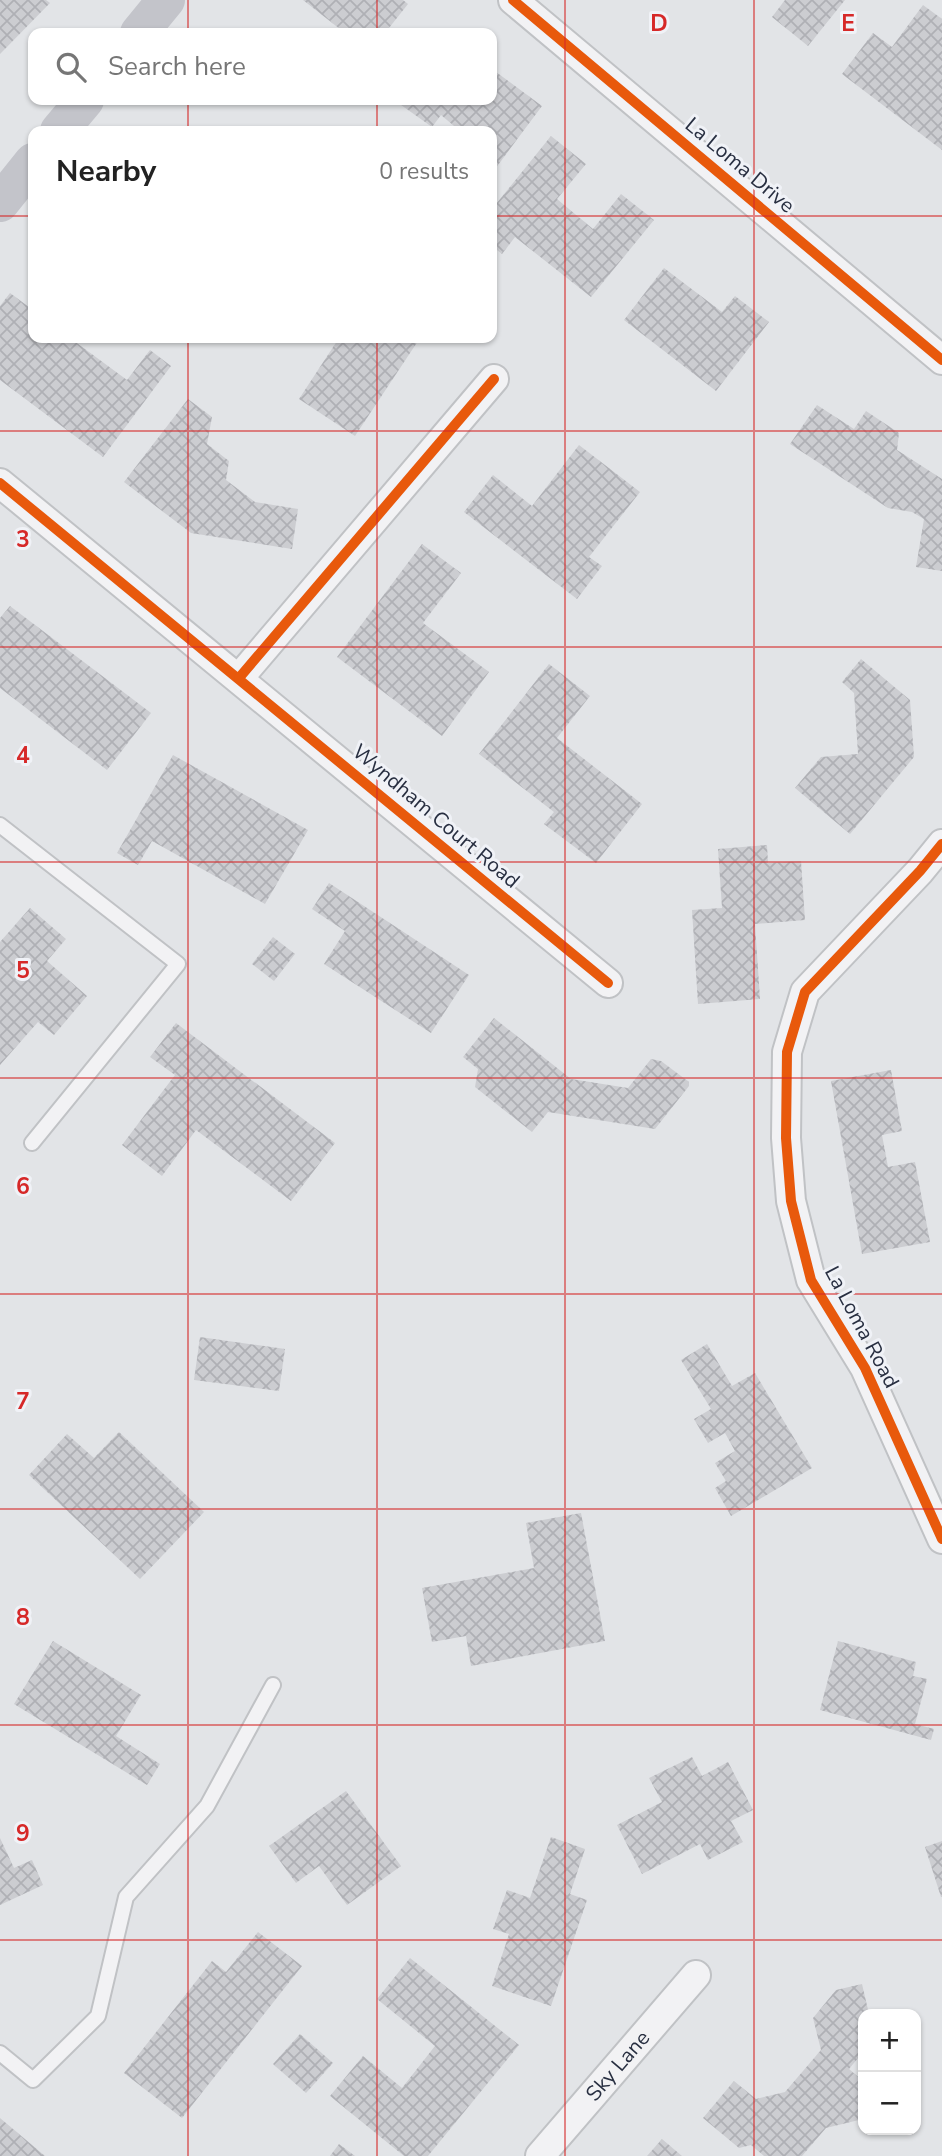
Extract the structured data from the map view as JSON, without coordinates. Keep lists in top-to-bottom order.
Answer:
{
  "streets": {
    "street": [
      "La Loma Drive",
      "Wyndham Court Road",
      "La Loma Road",
      "Sky Lane"
    ]
  },
  "page": {
    "search": "Search here",
    "heading": ["Nearby", "0 results"],
    "map_buttons": ["+", "−"]
  },
  "grid": {
    "columns": ["D", "E"],
    "rows": [
      "3",
      "4",
      "5",
      "6",
      "7",
      "8",
      "9"
    ]
  }
}
